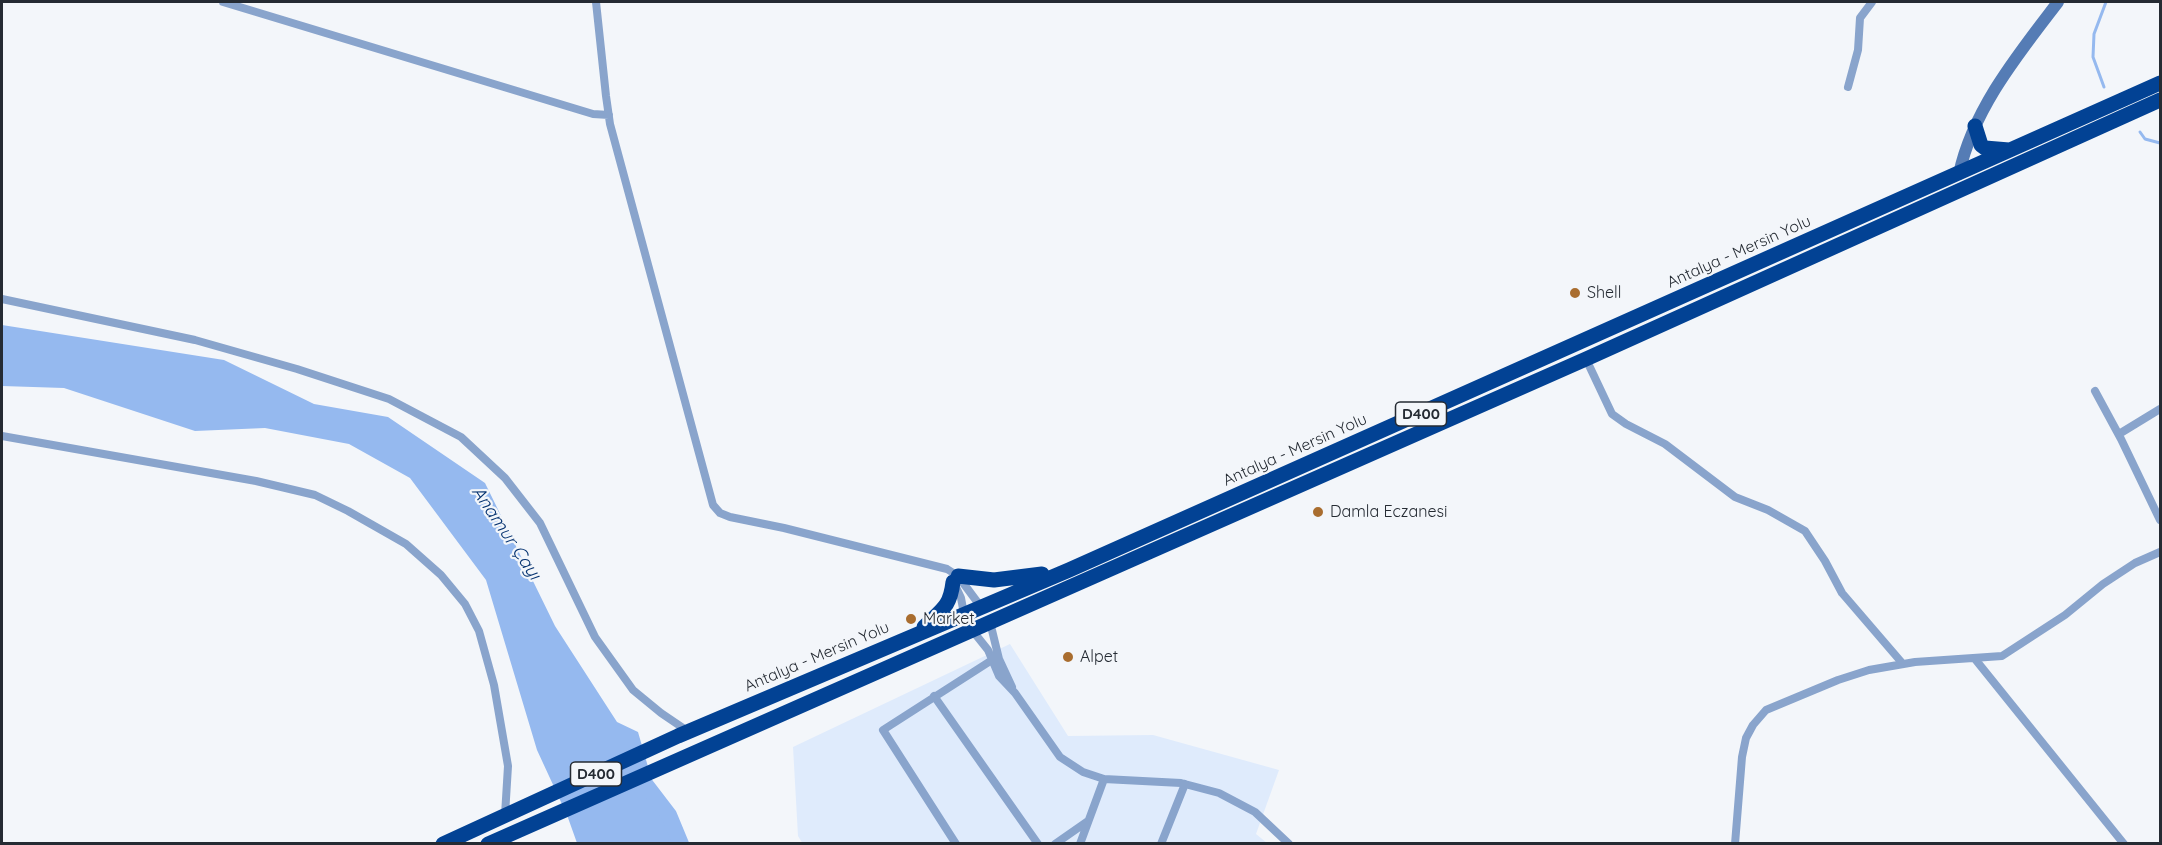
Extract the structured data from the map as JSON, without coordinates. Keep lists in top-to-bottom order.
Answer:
{
  "streets": {
    "highway": ["Antalya - Mersin Yolu", "D400"]
  },
  "water": ["Anamur Çayı"],
  "places": [
    "Shell",
    "Damla Eczanesi",
    "Market",
    "Alpet"
  ]
}
